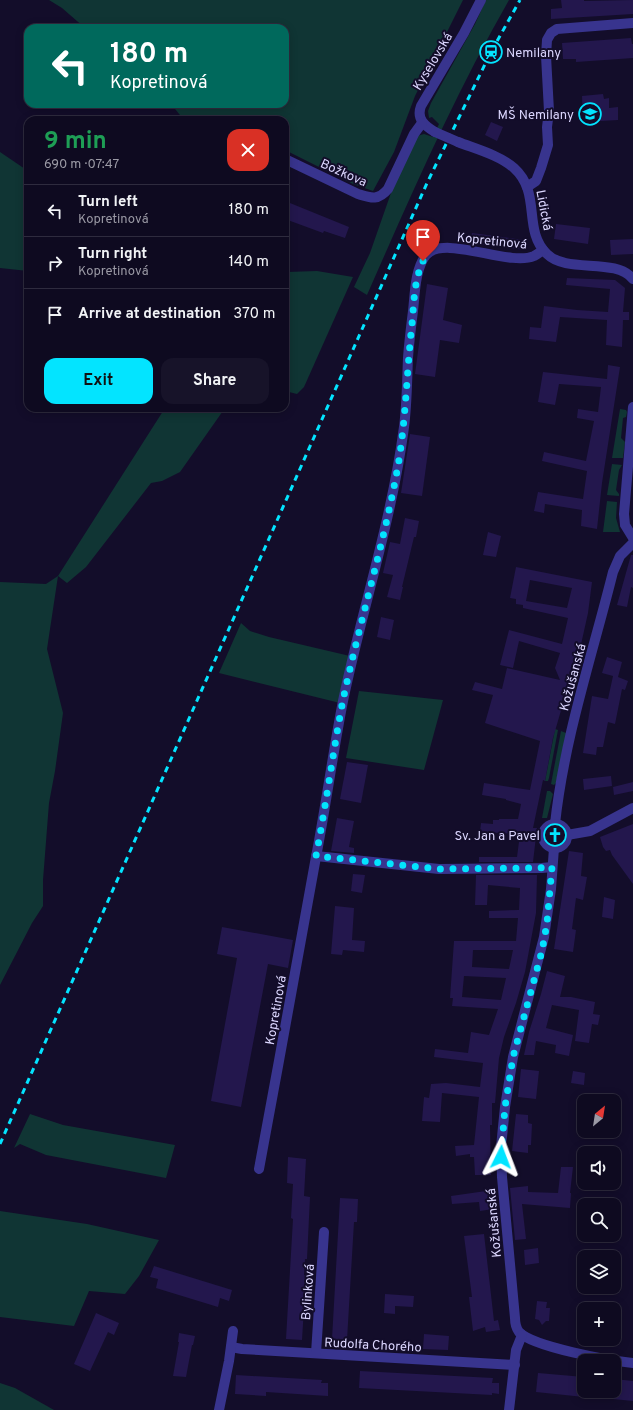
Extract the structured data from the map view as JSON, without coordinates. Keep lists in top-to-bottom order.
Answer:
{
  "streets": {
    "street": [
      "Kyselovská",
      "Božkova",
      "Lidická",
      "Kopretinová",
      "Kožušanská",
      "Bylinková",
      "Rudolfa Chorého"
    ]
  },
  "crossings": [
    ["Kyselovská", "Božkova"],
    ["Kyselovská", "Lidická"],
    ["Božkova", "Lidická"],
    ["Lidická", "Kopretinová"],
    ["Bylinková", "Rudolfa Chorého"]
  ],
  "places": {
    "station": ["Nemilany"],
    "school or university": ["MŠ Nemilany"],
    "church": ["Sv. Jan a Pavel"]
  },
  "north": "top right",
  "page": {
    "turn": ["180 m", "Kopretinová"],
    "heading": ["9 min", "690 m · 07:47"],
    "list": [
      {
        "name": "Turn left",
        "note": "Kopretinová",
        "value": "180 m"
      },
      {
        "name": "Turn right",
        "note": "Kopretinová",
        "value": "140 m"
      },
      {
        "name": "Arrive at destination",
        "value": "370 m"
      }
    ],
    "buttons": ["Exit", "Share"],
    "map_buttons": ["+", "−"]
  }
}
